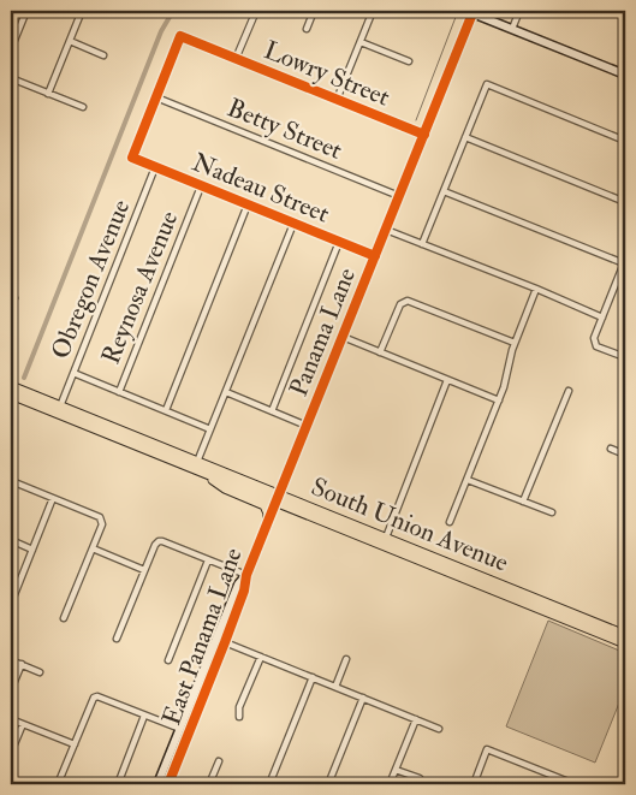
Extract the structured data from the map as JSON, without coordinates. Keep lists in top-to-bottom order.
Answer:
{
  "streets": {
    "main road": ["Panama Lane", "South Union Avenue", "East Panama Lane"],
    "street": [
      "Lowry Street",
      "Betty Street",
      "Nadeau Street",
      "Obregon Avenue",
      "Reynosa Avenue"
    ]
  },
  "crossings": [
    ["Lowry Street", "Betty Street"],
    ["Lowry Street", "Nadeau Street"],
    ["Lowry Street", "Panama Lane"],
    ["Betty Street", "Nadeau Street"],
    ["Betty Street", "Panama Lane"],
    ["Nadeau Street", "Obregon Avenue"],
    ["Nadeau Street", "Reynosa Avenue"],
    ["Nadeau Street", "Panama Lane"],
    ["Obregon Avenue", "Reynosa Avenue"],
    ["Obregon Avenue", "South Union Avenue"],
    ["Panama Lane", "South Union Avenue"],
    ["Panama Lane", "East Panama Lane"],
    ["South Union Avenue", "East Panama Lane"]
  ]
}
